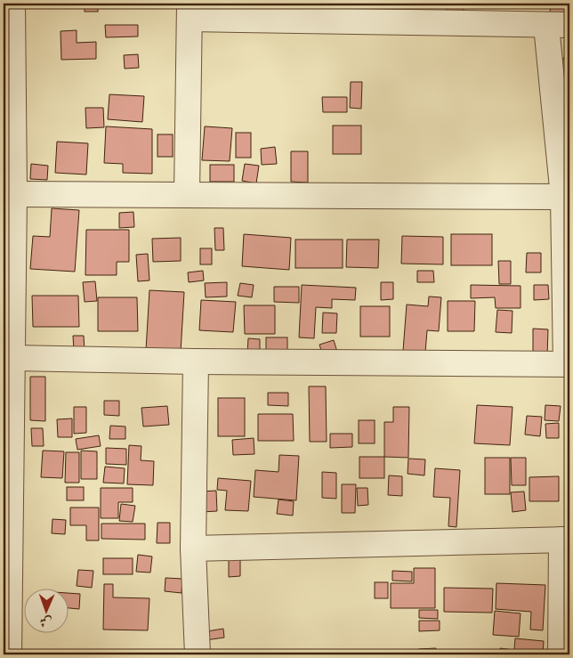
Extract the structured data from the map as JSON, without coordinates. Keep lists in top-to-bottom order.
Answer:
{
  "north": "bottom"
}
